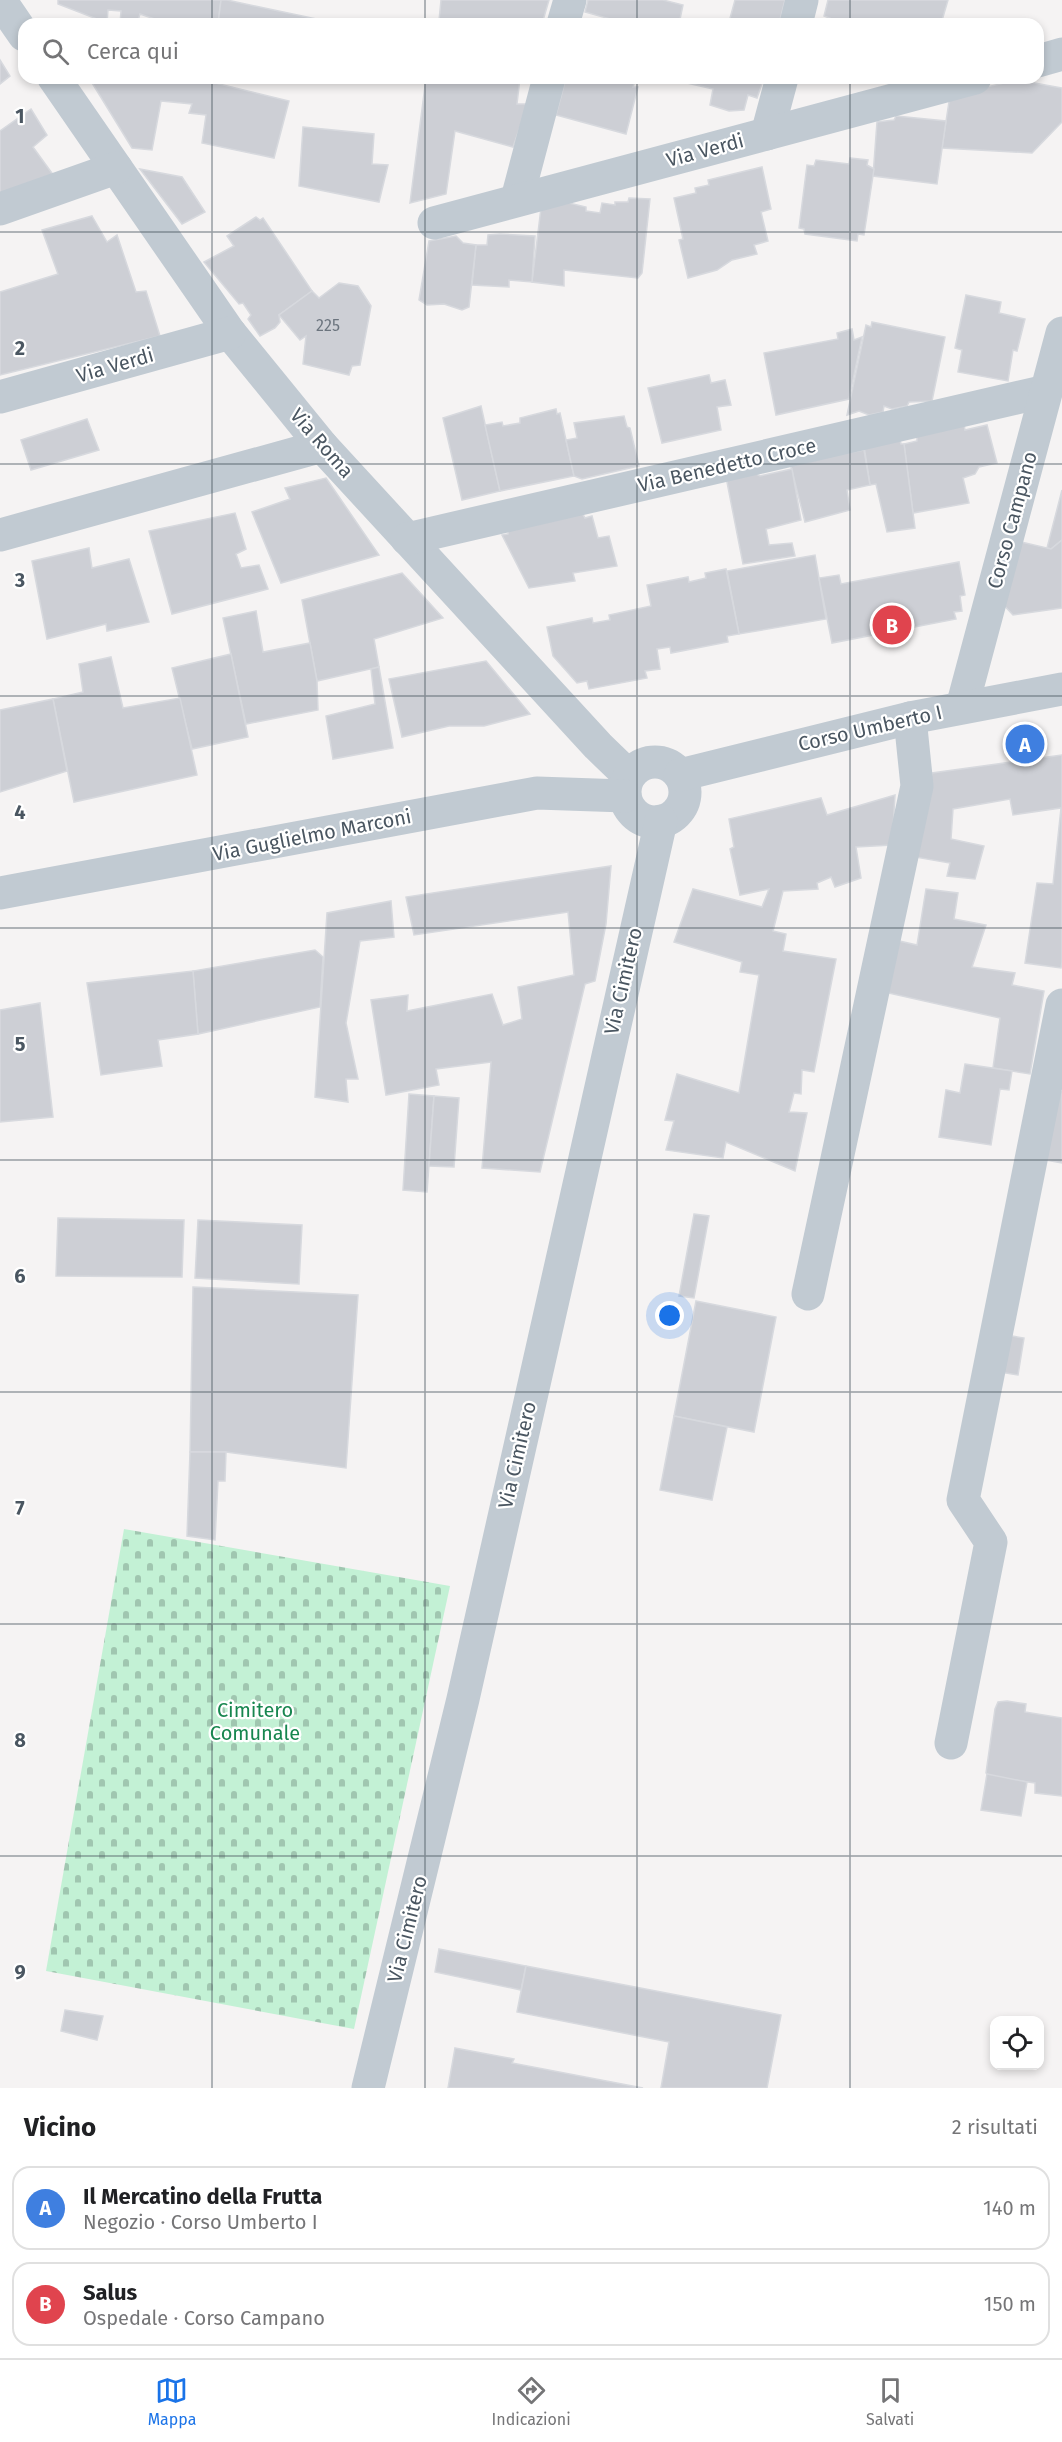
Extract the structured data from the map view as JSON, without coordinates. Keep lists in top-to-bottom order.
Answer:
{
  "streets": {
    "street": [
      "Via Verdi",
      "Via Roma",
      "Via Benedetto Croce",
      "Corso Campano",
      "Corso Umberto I",
      "Via Guglielmo Marconi",
      "Via Cimitero"
    ]
  },
  "crossings": [
    ["Via Verdi", "Via Roma"],
    ["Via Roma", "Via Benedetto Croce"],
    ["Via Roma", "Corso Umberto I"],
    ["Via Roma", "Via Guglielmo Marconi"],
    ["Via Roma", "Via Cimitero"],
    ["Via Benedetto Croce", "Corso Campano"],
    ["Corso Campano", "Corso Umberto I"],
    ["Corso Umberto I", "Via Guglielmo Marconi"],
    ["Corso Umberto I", "Via Cimitero"],
    ["Via Guglielmo Marconi", "Via Cimitero"]
  ],
  "parks": ["Cimitero Comunale"],
  "house_numbers": ["225"],
  "page": {
    "search": "Cerca qui",
    "pins": ["B", "A"],
    "heading": ["Vicino", "2 risultati"],
    "list": [
      {
        "mark": "A",
        "name": "Il Mercatino della Frutta",
        "note": "Negozio · Corso Umberto I",
        "value": "140 m"
      },
      {
        "mark": "B",
        "name": "Salus",
        "note": "Ospedale · Corso Campano",
        "value": "150 m"
      }
    ],
    "nav": ["Mappa", "Indicazioni", "Salvati"]
  },
  "grid": {
    "rows": [
      "1",
      "2",
      "3",
      "4",
      "5",
      "6",
      "7",
      "8",
      "9"
    ]
  }
}
